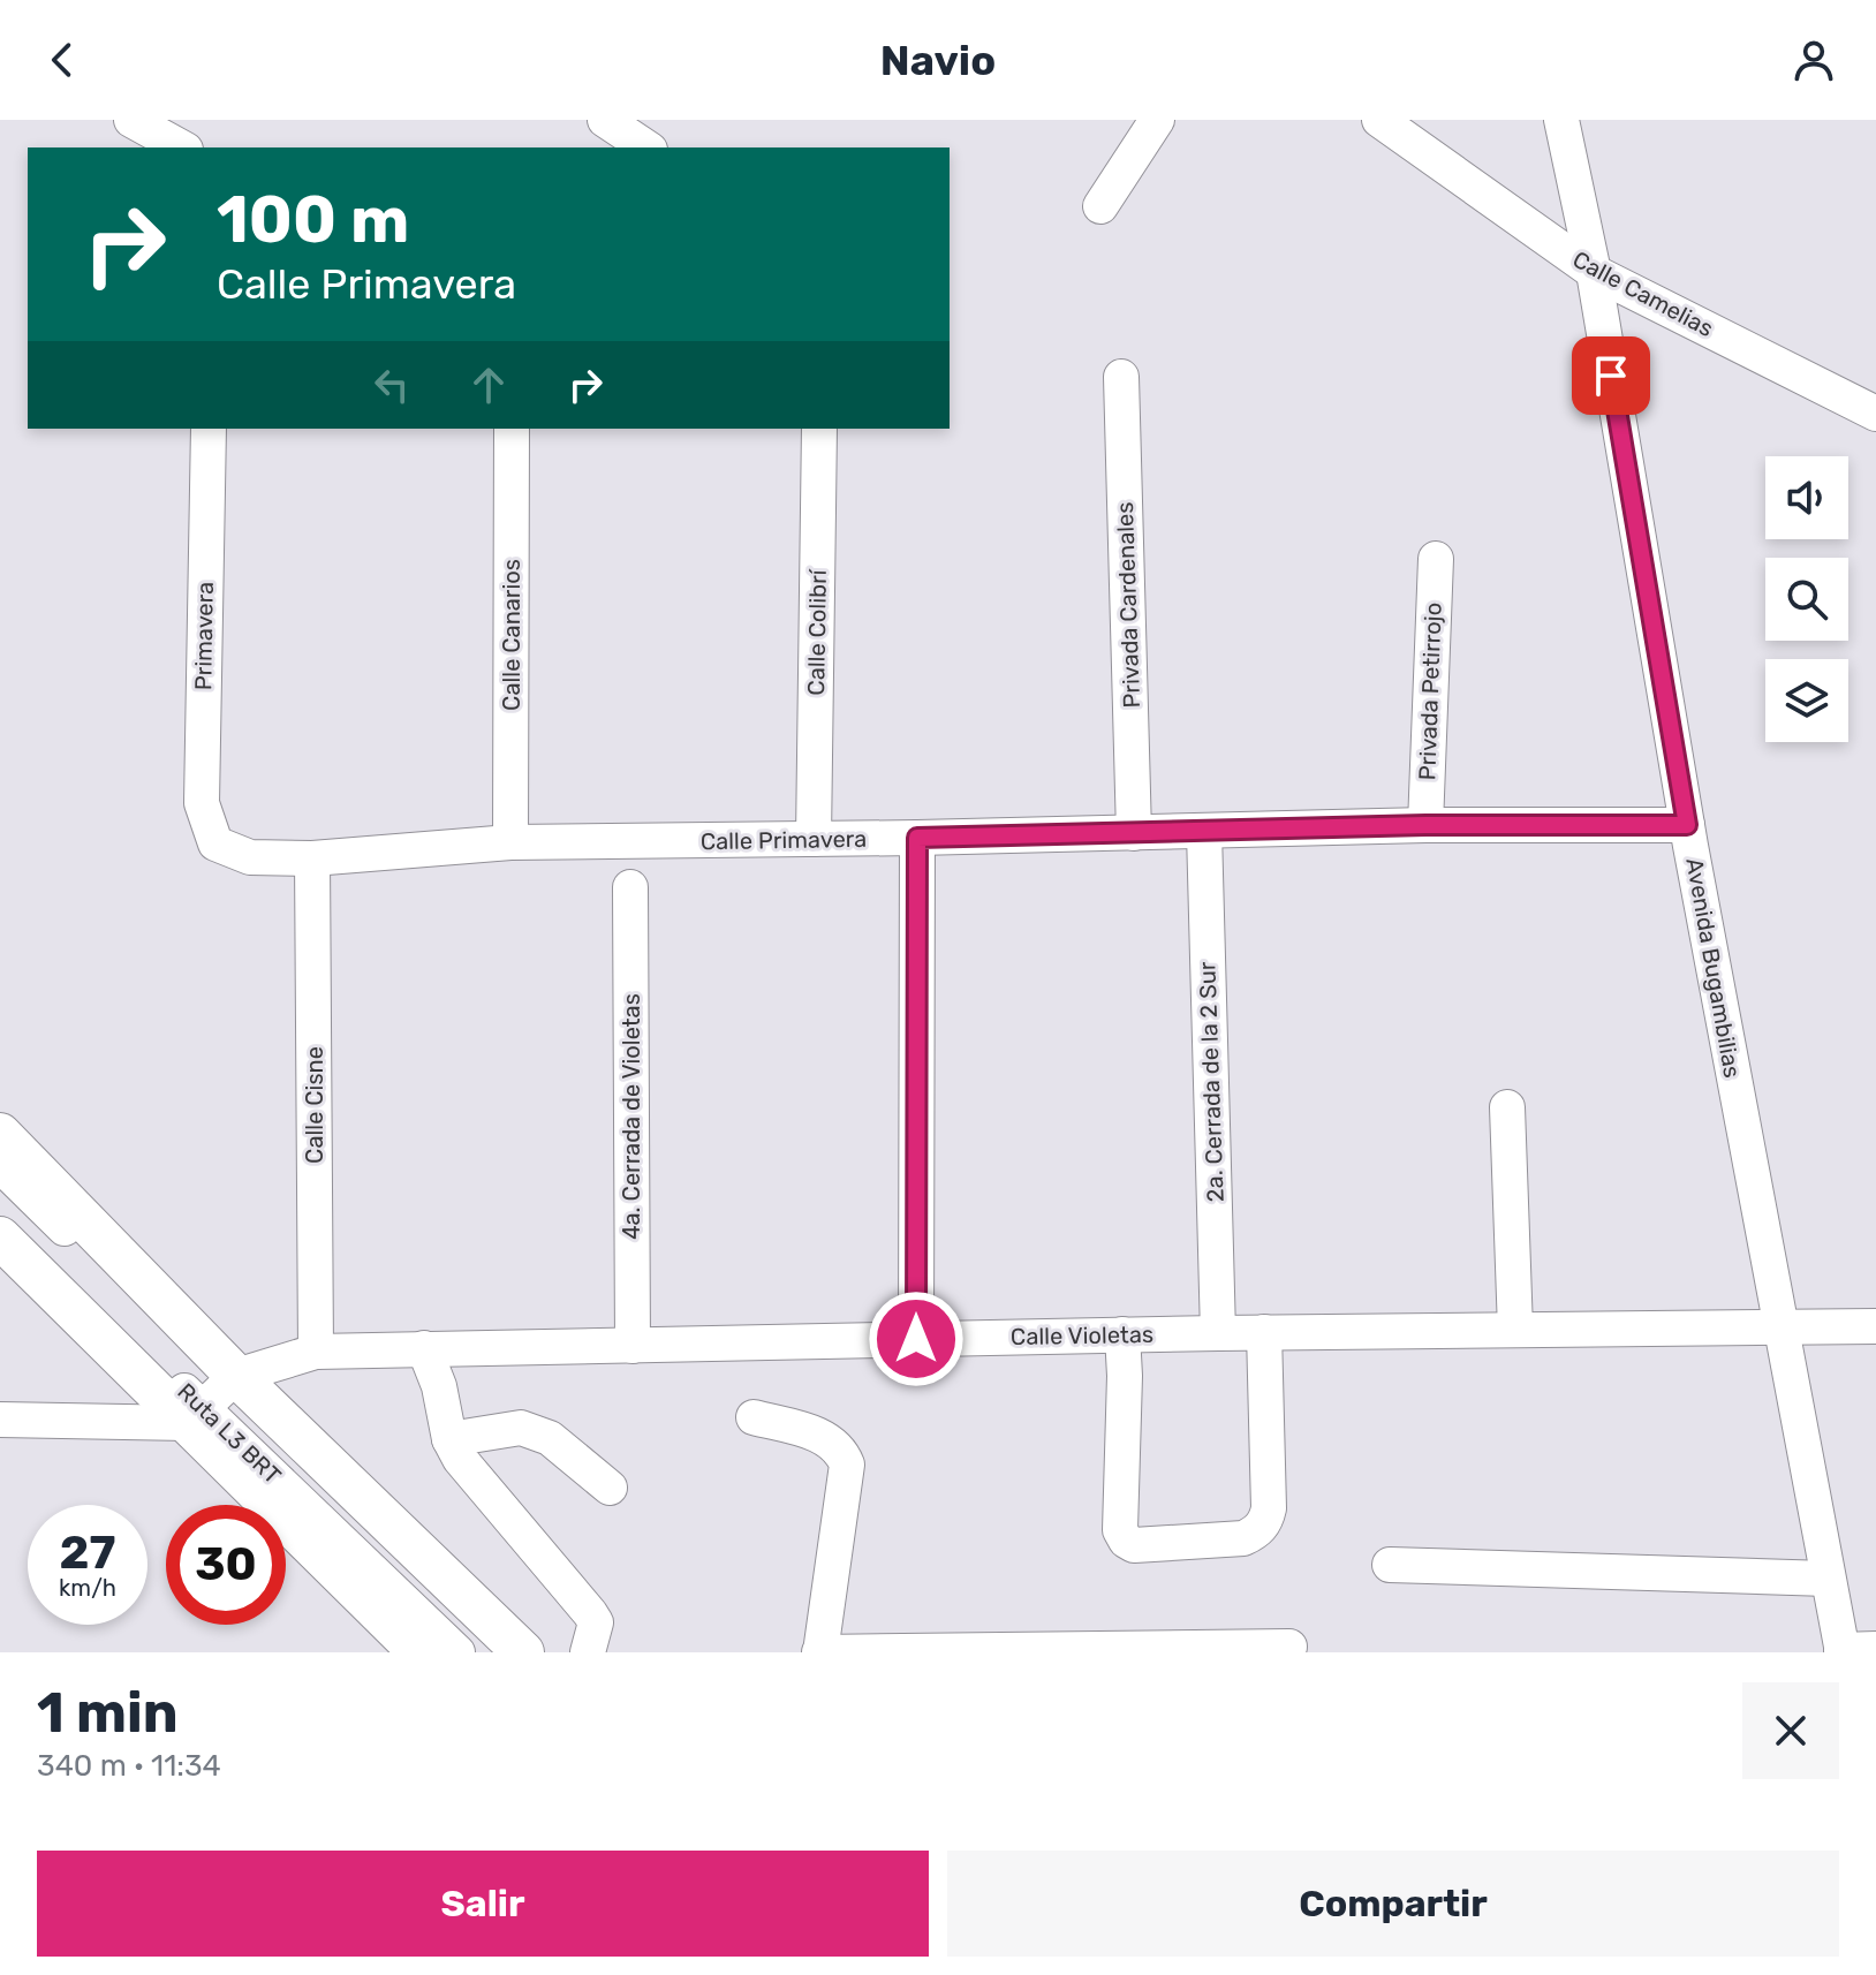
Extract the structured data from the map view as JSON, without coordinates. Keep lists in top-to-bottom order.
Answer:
{
  "streets": {
    "street": [
      "Calle Camelias",
      "Privada Cardenales",
      "Calle Colibrí",
      "Calle Canarios",
      "Primavera",
      "Privada Petirrojo",
      "Calle Primavera",
      "Avenida Bugambilias",
      "2a. Cerrada de la 2 Sur",
      "Calle Cisne",
      "4a. Cerrada de Violetas",
      "Calle Violetas",
      "Ruta L3 BRT"
    ]
  },
  "crossings": [
    ["Calle Camelias", "Avenida Bugambilias"],
    ["Privada Cardenales", "Calle Primavera"],
    ["Calle Colibrí", "Calle Primavera"],
    ["Calle Canarios", "Calle Primavera"],
    ["Primavera", "Calle Primavera"],
    ["Privada Petirrojo", "Calle Primavera"],
    ["Calle Primavera", "Avenida Bugambilias"],
    ["Calle Primavera", "2a. Cerrada de la 2 Sur"],
    ["Calle Primavera", "Calle Cisne"],
    ["Avenida Bugambilias", "Calle Violetas"],
    ["2a. Cerrada de la 2 Sur", "Calle Violetas"],
    ["Calle Cisne", "Calle Violetas"],
    ["4a. Cerrada de Violetas", "Calle Violetas"],
    ["Calle Violetas", "Ruta L3 BRT"]
  ],
  "page": {
    "header": "Navio",
    "turn": ["100 m", "Calle Primavera"],
    "speed": "27 km/h",
    "limit": "30",
    "heading": ["1 min", "340 m · 11:34"],
    "buttons": ["Salir", "Compartir"]
  }
}
